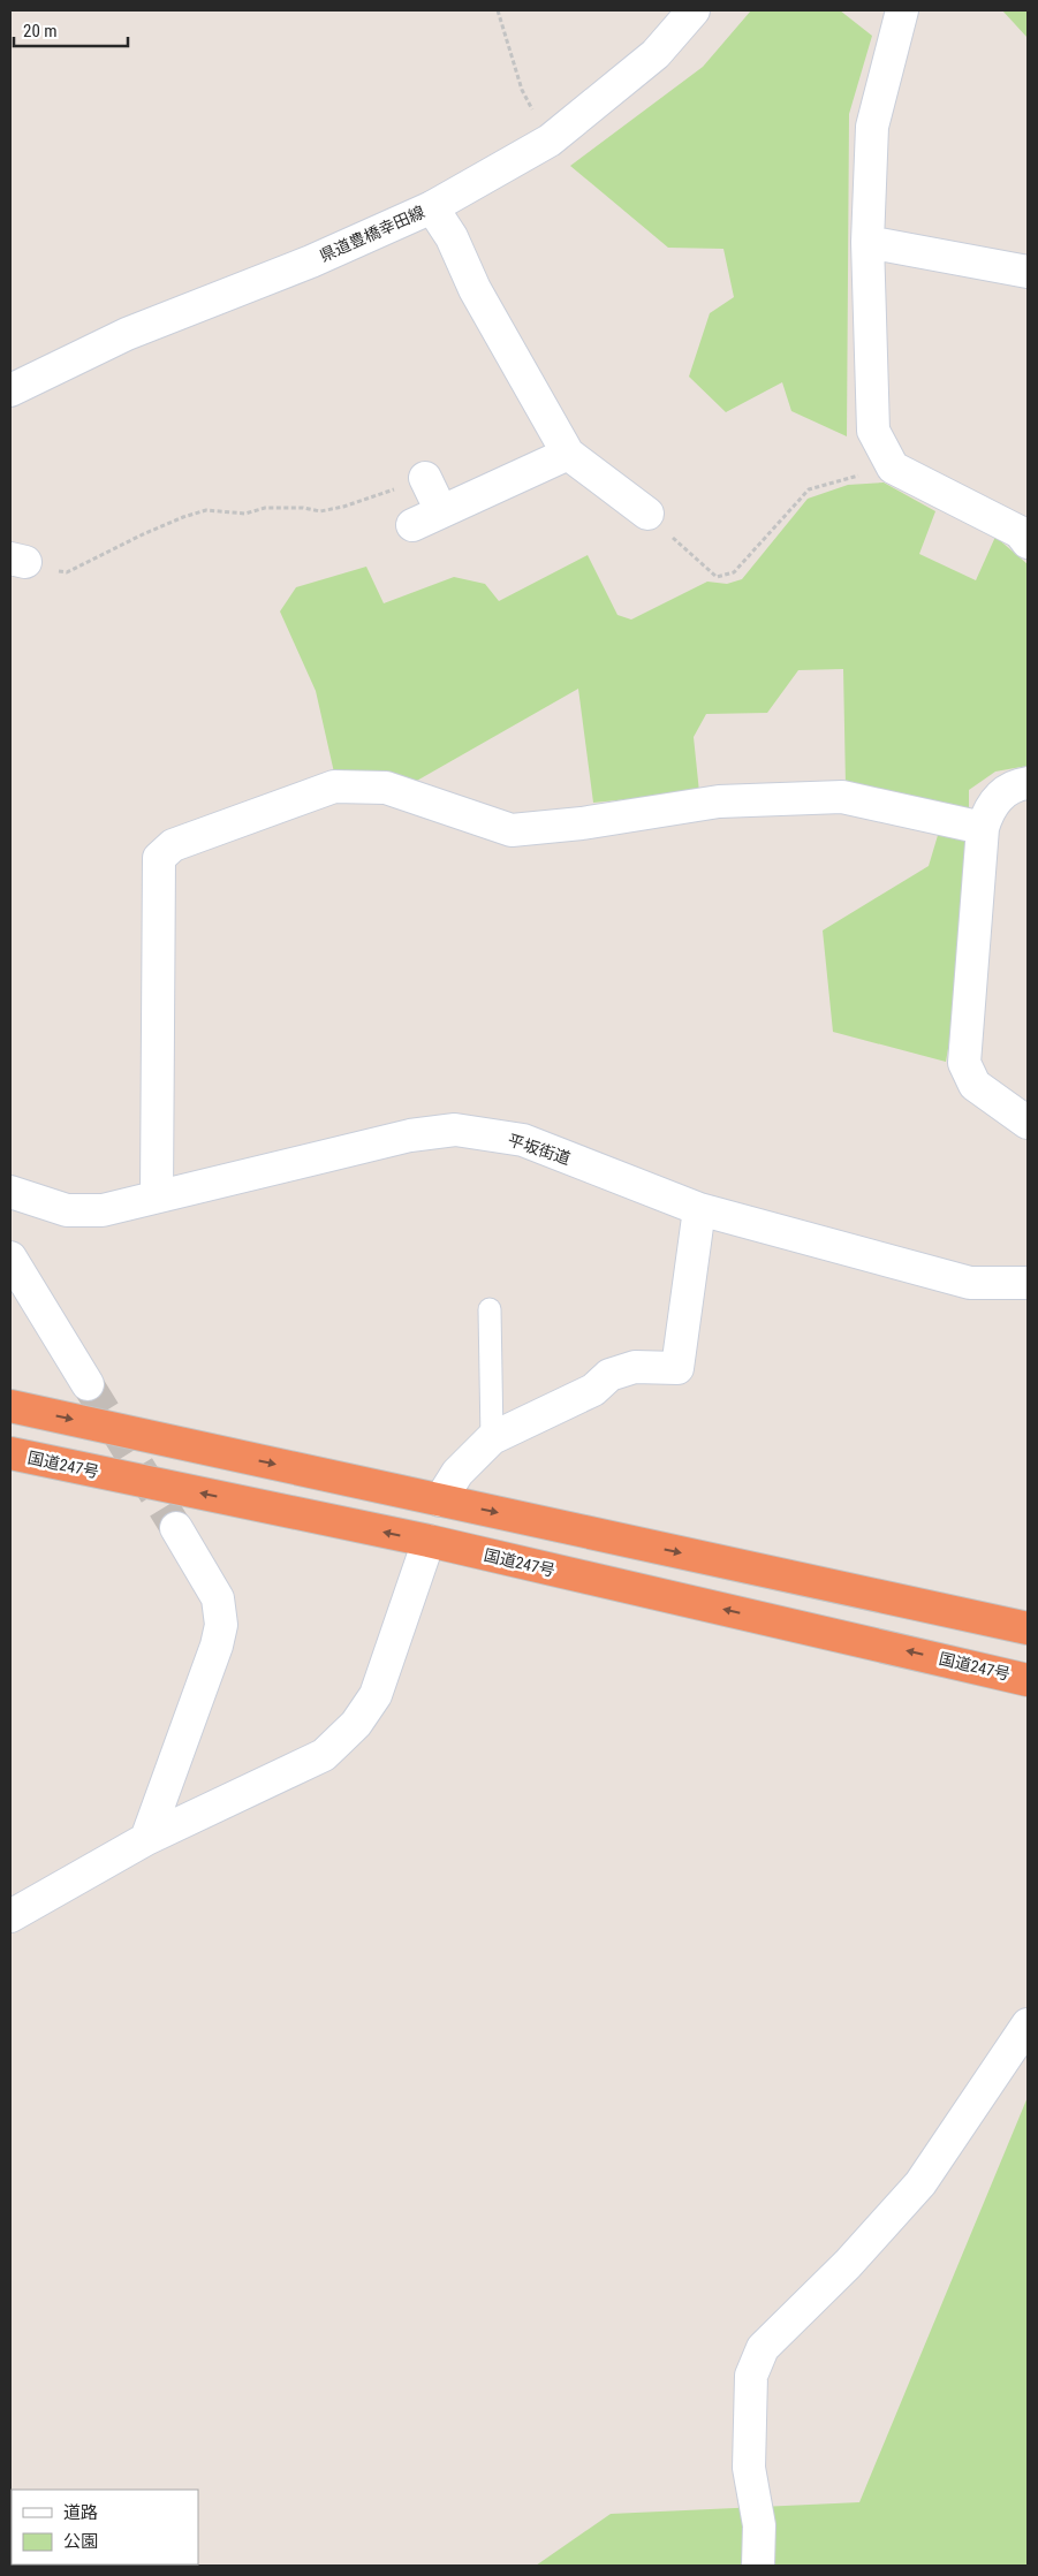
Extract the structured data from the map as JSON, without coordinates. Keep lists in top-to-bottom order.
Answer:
{
  "streets": {
    "highway": ["国道247号"],
    "street": ["県道豊橋幸田線", "平坂街道"]
  },
  "legend": ["道路", "公園"],
  "scale_bar": "20 m"
}
